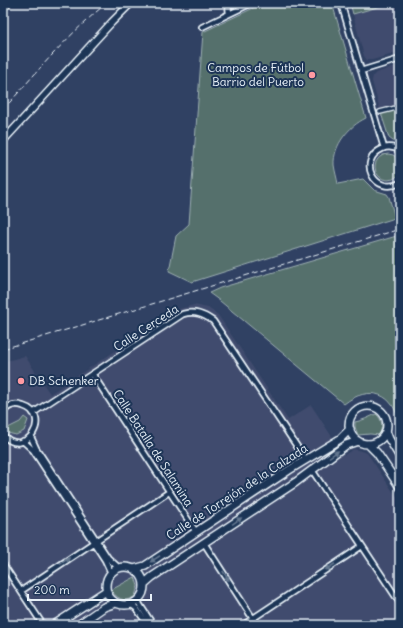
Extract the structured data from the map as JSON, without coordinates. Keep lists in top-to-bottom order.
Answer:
{
  "streets": {
    "main road": ["Calle de Torrejón de la Calzada"],
    "street": ["Calle Cerceda", "Calle Batalla de Salamina"]
  },
  "crossings": [
    ["Calle Cerceda", "Calle Batalla de Salamina"],
    ["Calle Cerceda", "Calle de Torrejón de la Calzada"],
    ["Calle Batalla de Salamina", "Calle de Torrejón de la Calzada"]
  ],
  "places": ["Campos de Fútbol Barrio del Puerto", "DB Schenker"],
  "scale_bar": "200 m"
}
